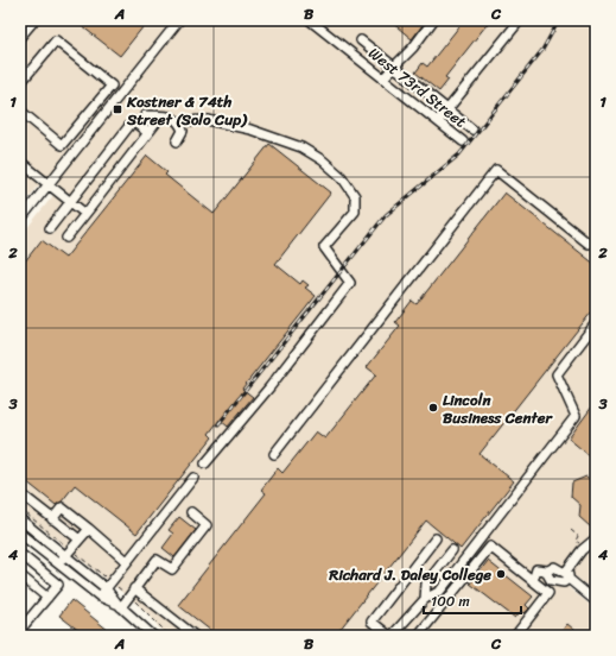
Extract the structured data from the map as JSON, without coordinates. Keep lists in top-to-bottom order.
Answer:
{
  "streets": {
    "street": ["West 73rd Street"]
  },
  "places": {
    "transit": ["Kostner & 74th Street (Solo Cup)"],
    "other": ["Lincoln Business Center", "Richard J. Daley College"]
  },
  "scale_bar": "100 m",
  "grid": {
    "columns": ["A", "B", "C"],
    "rows": [
      "1",
      "2",
      "3",
      "4"
    ]
  }
}
